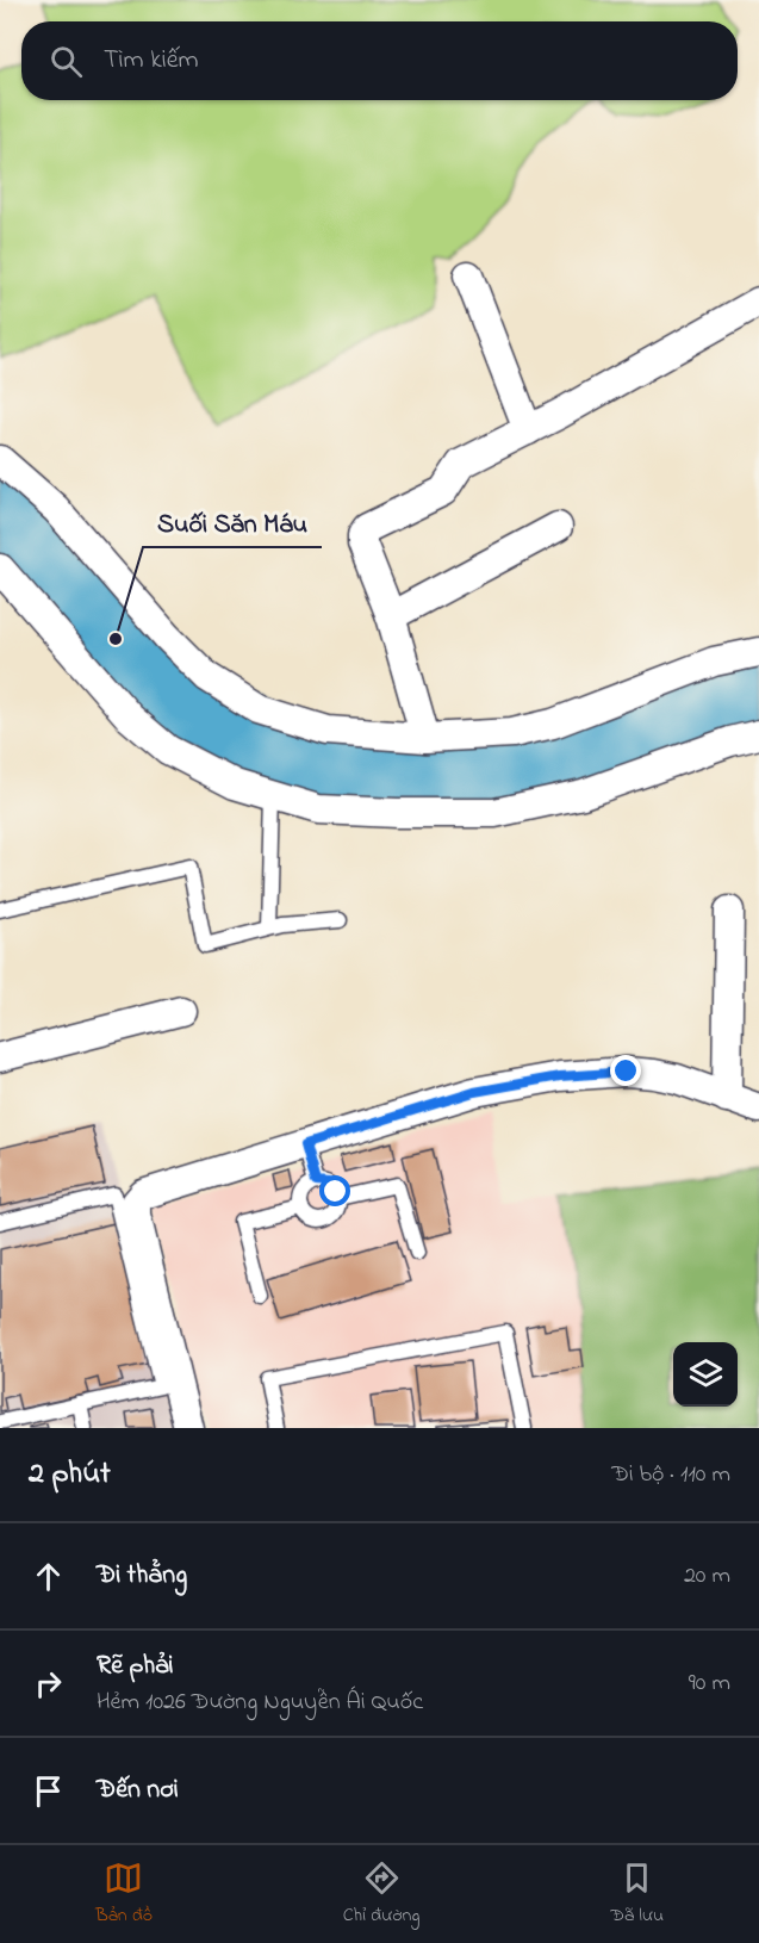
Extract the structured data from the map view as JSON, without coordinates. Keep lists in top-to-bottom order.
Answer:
{
  "places": ["Suối Săn Máu"],
  "page": {
    "search": "Tìm kiếm",
    "heading": ["2 phút", "Đi bộ · 110 m"],
    "list": [
      ["Đi thẳng", "20 m"],
      ["Rẽ phải", "Hẻm 1026 Đường Nguyễn Ái Quốc", "90 m"],
      "Đến nơi"
    ],
    "nav": ["Bản đồ", "Chỉ đường", "Đã lưu"]
  }
}
